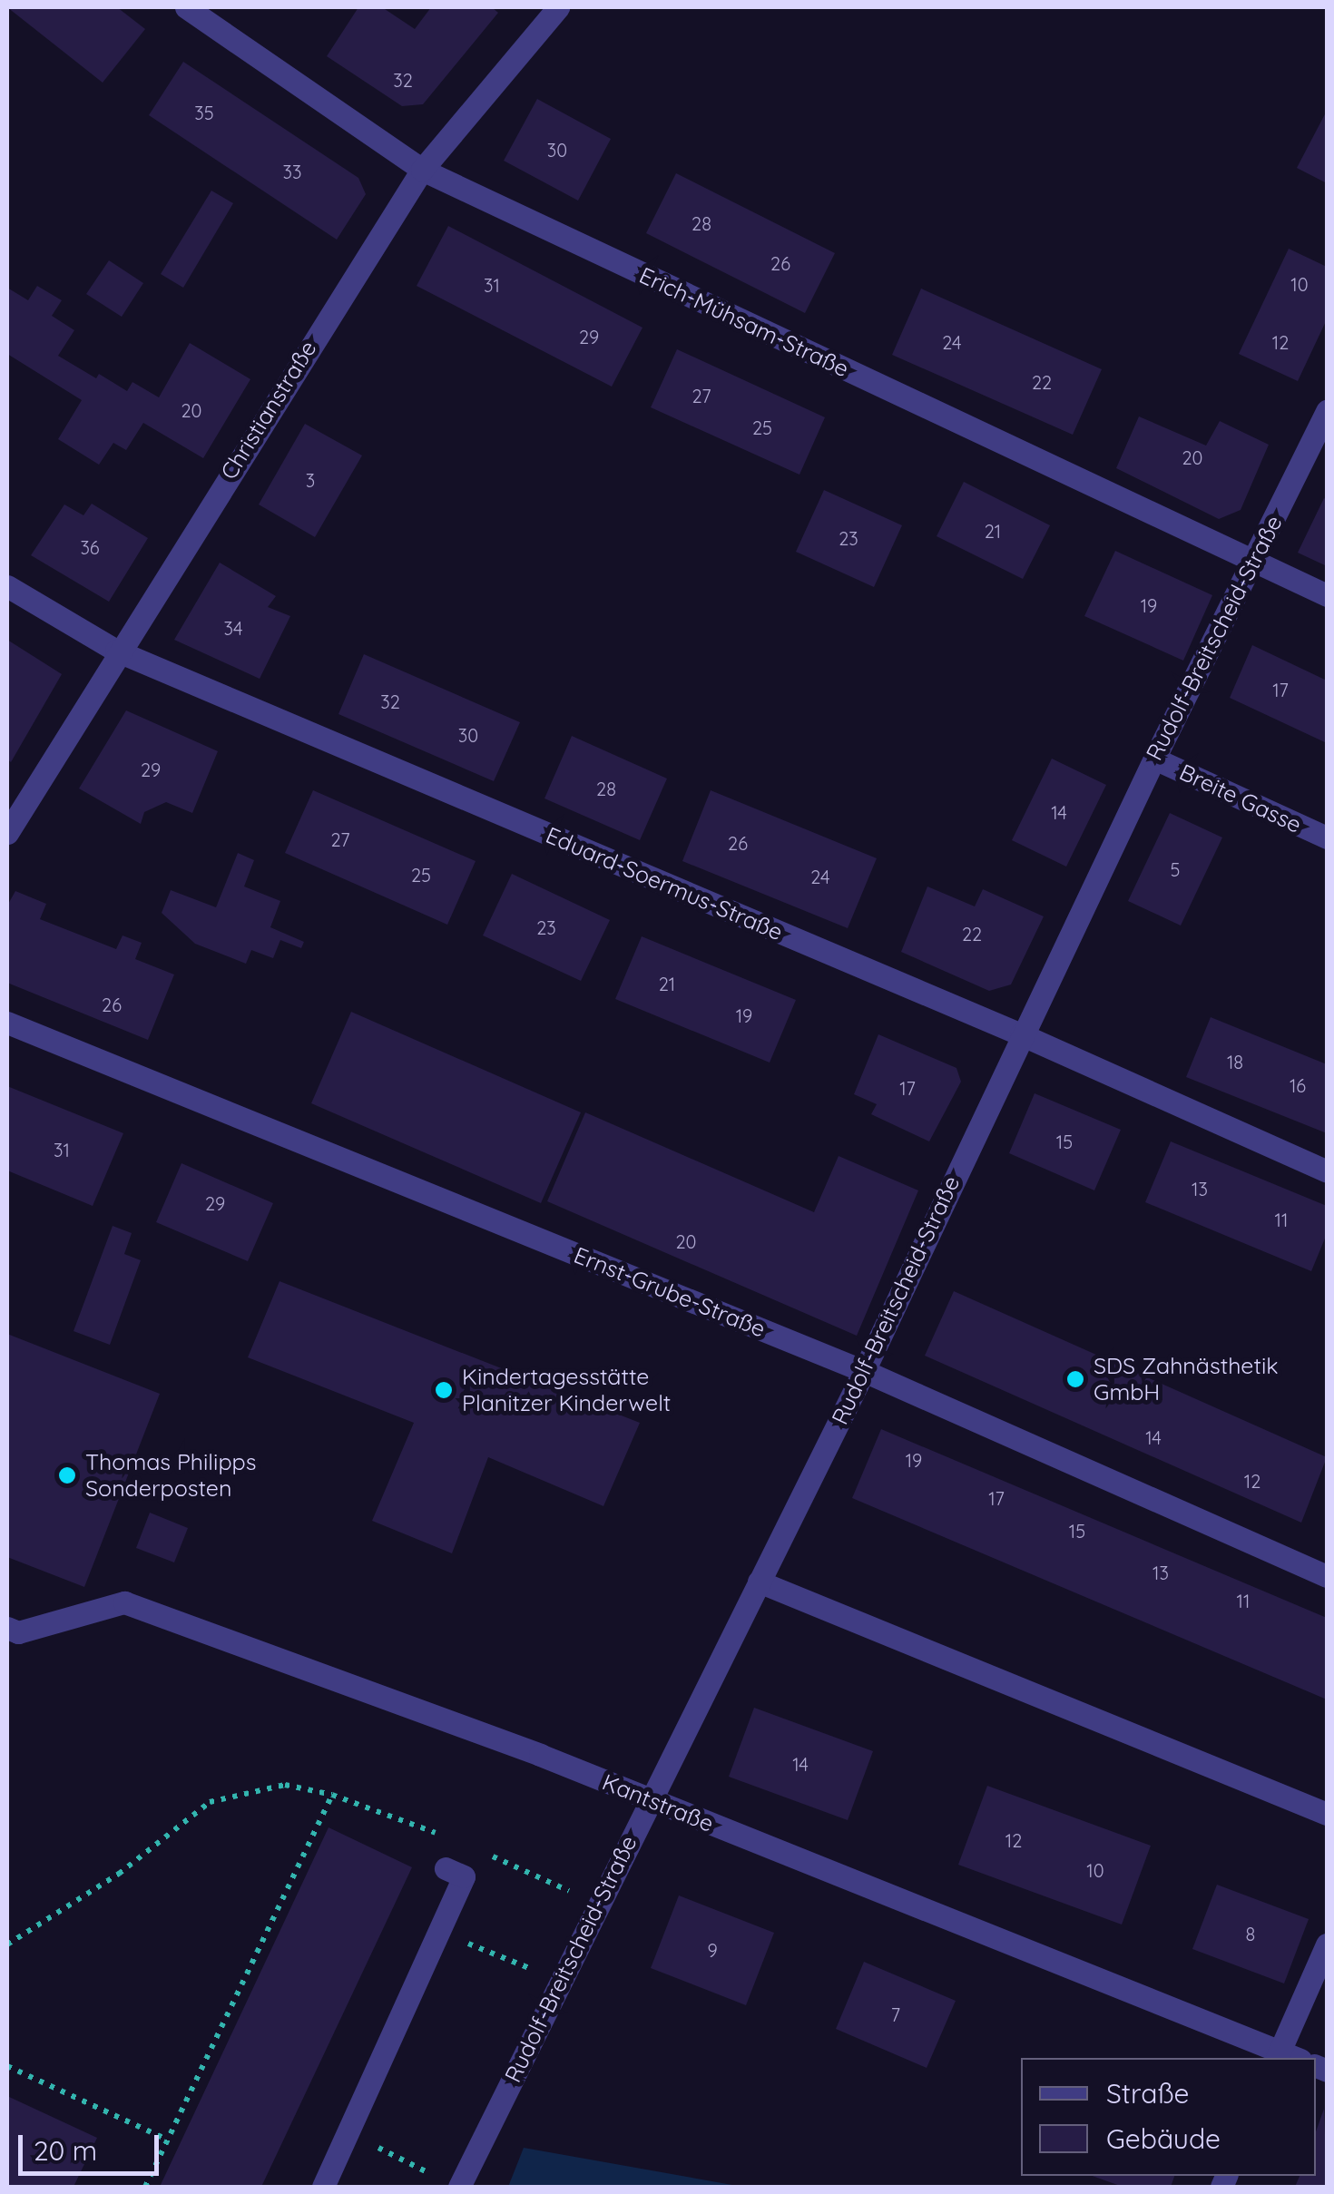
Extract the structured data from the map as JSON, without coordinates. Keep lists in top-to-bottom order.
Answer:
{
  "streets": {
    "street": [
      "Erich-Mühsam-Straße",
      "Christianstraße",
      "Rudolf-Breitscheid-Straße",
      "Breite Gasse",
      "Eduard-Soermus-Straße",
      "Ernst-Grube-Straße",
      "Kantstraße"
    ]
  },
  "crossings": [
    ["Erich-Mühsam-Straße", "Christianstraße"],
    ["Erich-Mühsam-Straße", "Rudolf-Breitscheid-Straße"],
    ["Christianstraße", "Eduard-Soermus-Straße"],
    ["Rudolf-Breitscheid-Straße", "Breite Gasse"],
    ["Rudolf-Breitscheid-Straße", "Eduard-Soermus-Straße"],
    ["Rudolf-Breitscheid-Straße", "Ernst-Grube-Straße"],
    ["Rudolf-Breitscheid-Straße", "Kantstraße"]
  ],
  "places": ["SDS Zahnästhetik GmbH", "Kindertagesstätte Planitzer Kinderwelt", "Thomas Philipps Sonderposten"],
  "house_numbers": [
    "32",
    "35",
    "30",
    "33",
    "28",
    "26",
    "10",
    "31",
    "29",
    "24",
    "12",
    "22",
    "27",
    "20",
    "25",
    "20",
    "3",
    "21",
    "23",
    "36",
    "19",
    "34",
    "17",
    "32",
    "30",
    "29",
    "28",
    "14",
    "27",
    "26",
    "5",
    "25",
    "24",
    "23",
    "22",
    "21",
    "26",
    "19",
    "18",
    "16",
    "17",
    "15",
    "31",
    "13",
    "29",
    "11",
    "20",
    "14",
    "19",
    "12",
    "17",
    "15",
    "13",
    "11",
    "14",
    "12",
    "10",
    "8",
    "9",
    "7"
  ],
  "legend": ["Straße", "Gebäude"],
  "scale_bar": "20 m"
}
